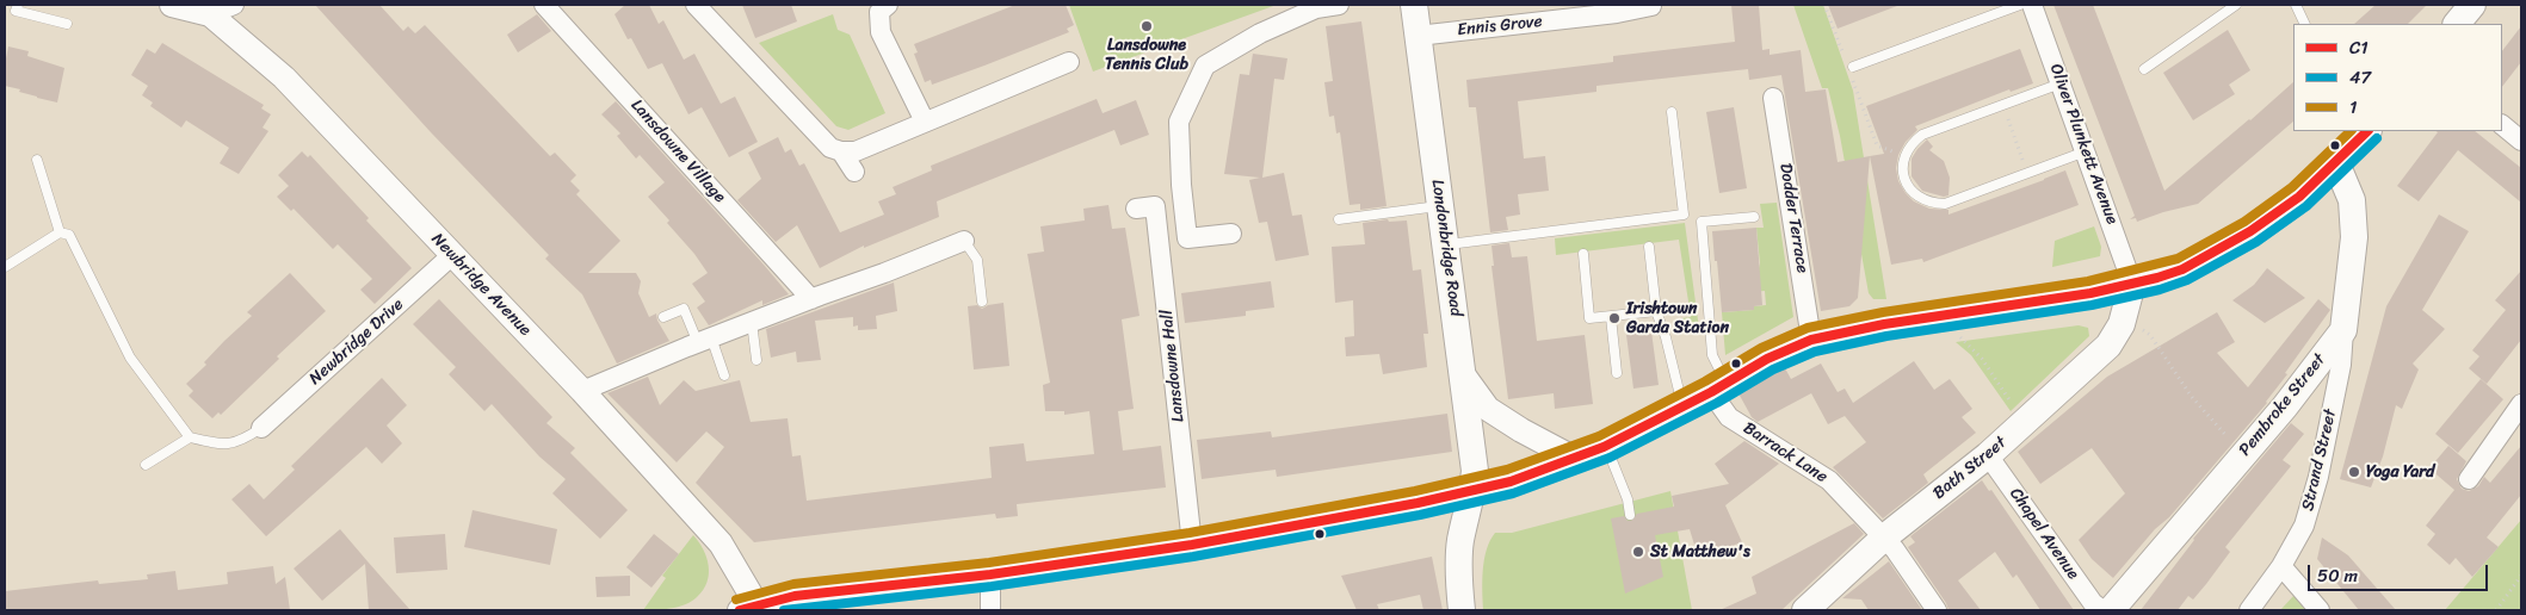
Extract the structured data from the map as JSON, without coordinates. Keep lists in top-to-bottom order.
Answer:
{
  "streets": {
    "main road": ["Londonbridge Road", "Pembroke Street", "Bath Street"],
    "street": [
      "Ennis Grove",
      "Oliver Plunkett Avenue",
      "Lansdowne Village",
      "Dodder Terrace",
      "Newbridge Avenue",
      "Newbridge Drive",
      "Lansdowne Hall",
      "Barrack Lane",
      "Strand Street",
      "Chapel Avenue"
    ]
  },
  "crossings": [
    ["Ennis Grove", "Londonbridge Road"],
    ["Oliver Plunkett Avenue", "Bath Street"],
    ["Newbridge Avenue", "Newbridge Drive"],
    ["Pembroke Street", "Strand Street"],
    ["Barrack Lane", "Bath Street"],
    ["Bath Street", "Chapel Avenue"]
  ],
  "places": [
    "Lansdowne Tennis Club",
    "Irishtown Garda Station",
    "Yoga Yard",
    "St Matthew's"
  ],
  "lines": ["transit line C1", "transit line 1", "transit line 47"],
  "legend": ["C1", "47", "1"],
  "scale_bar": "50 m"
}
